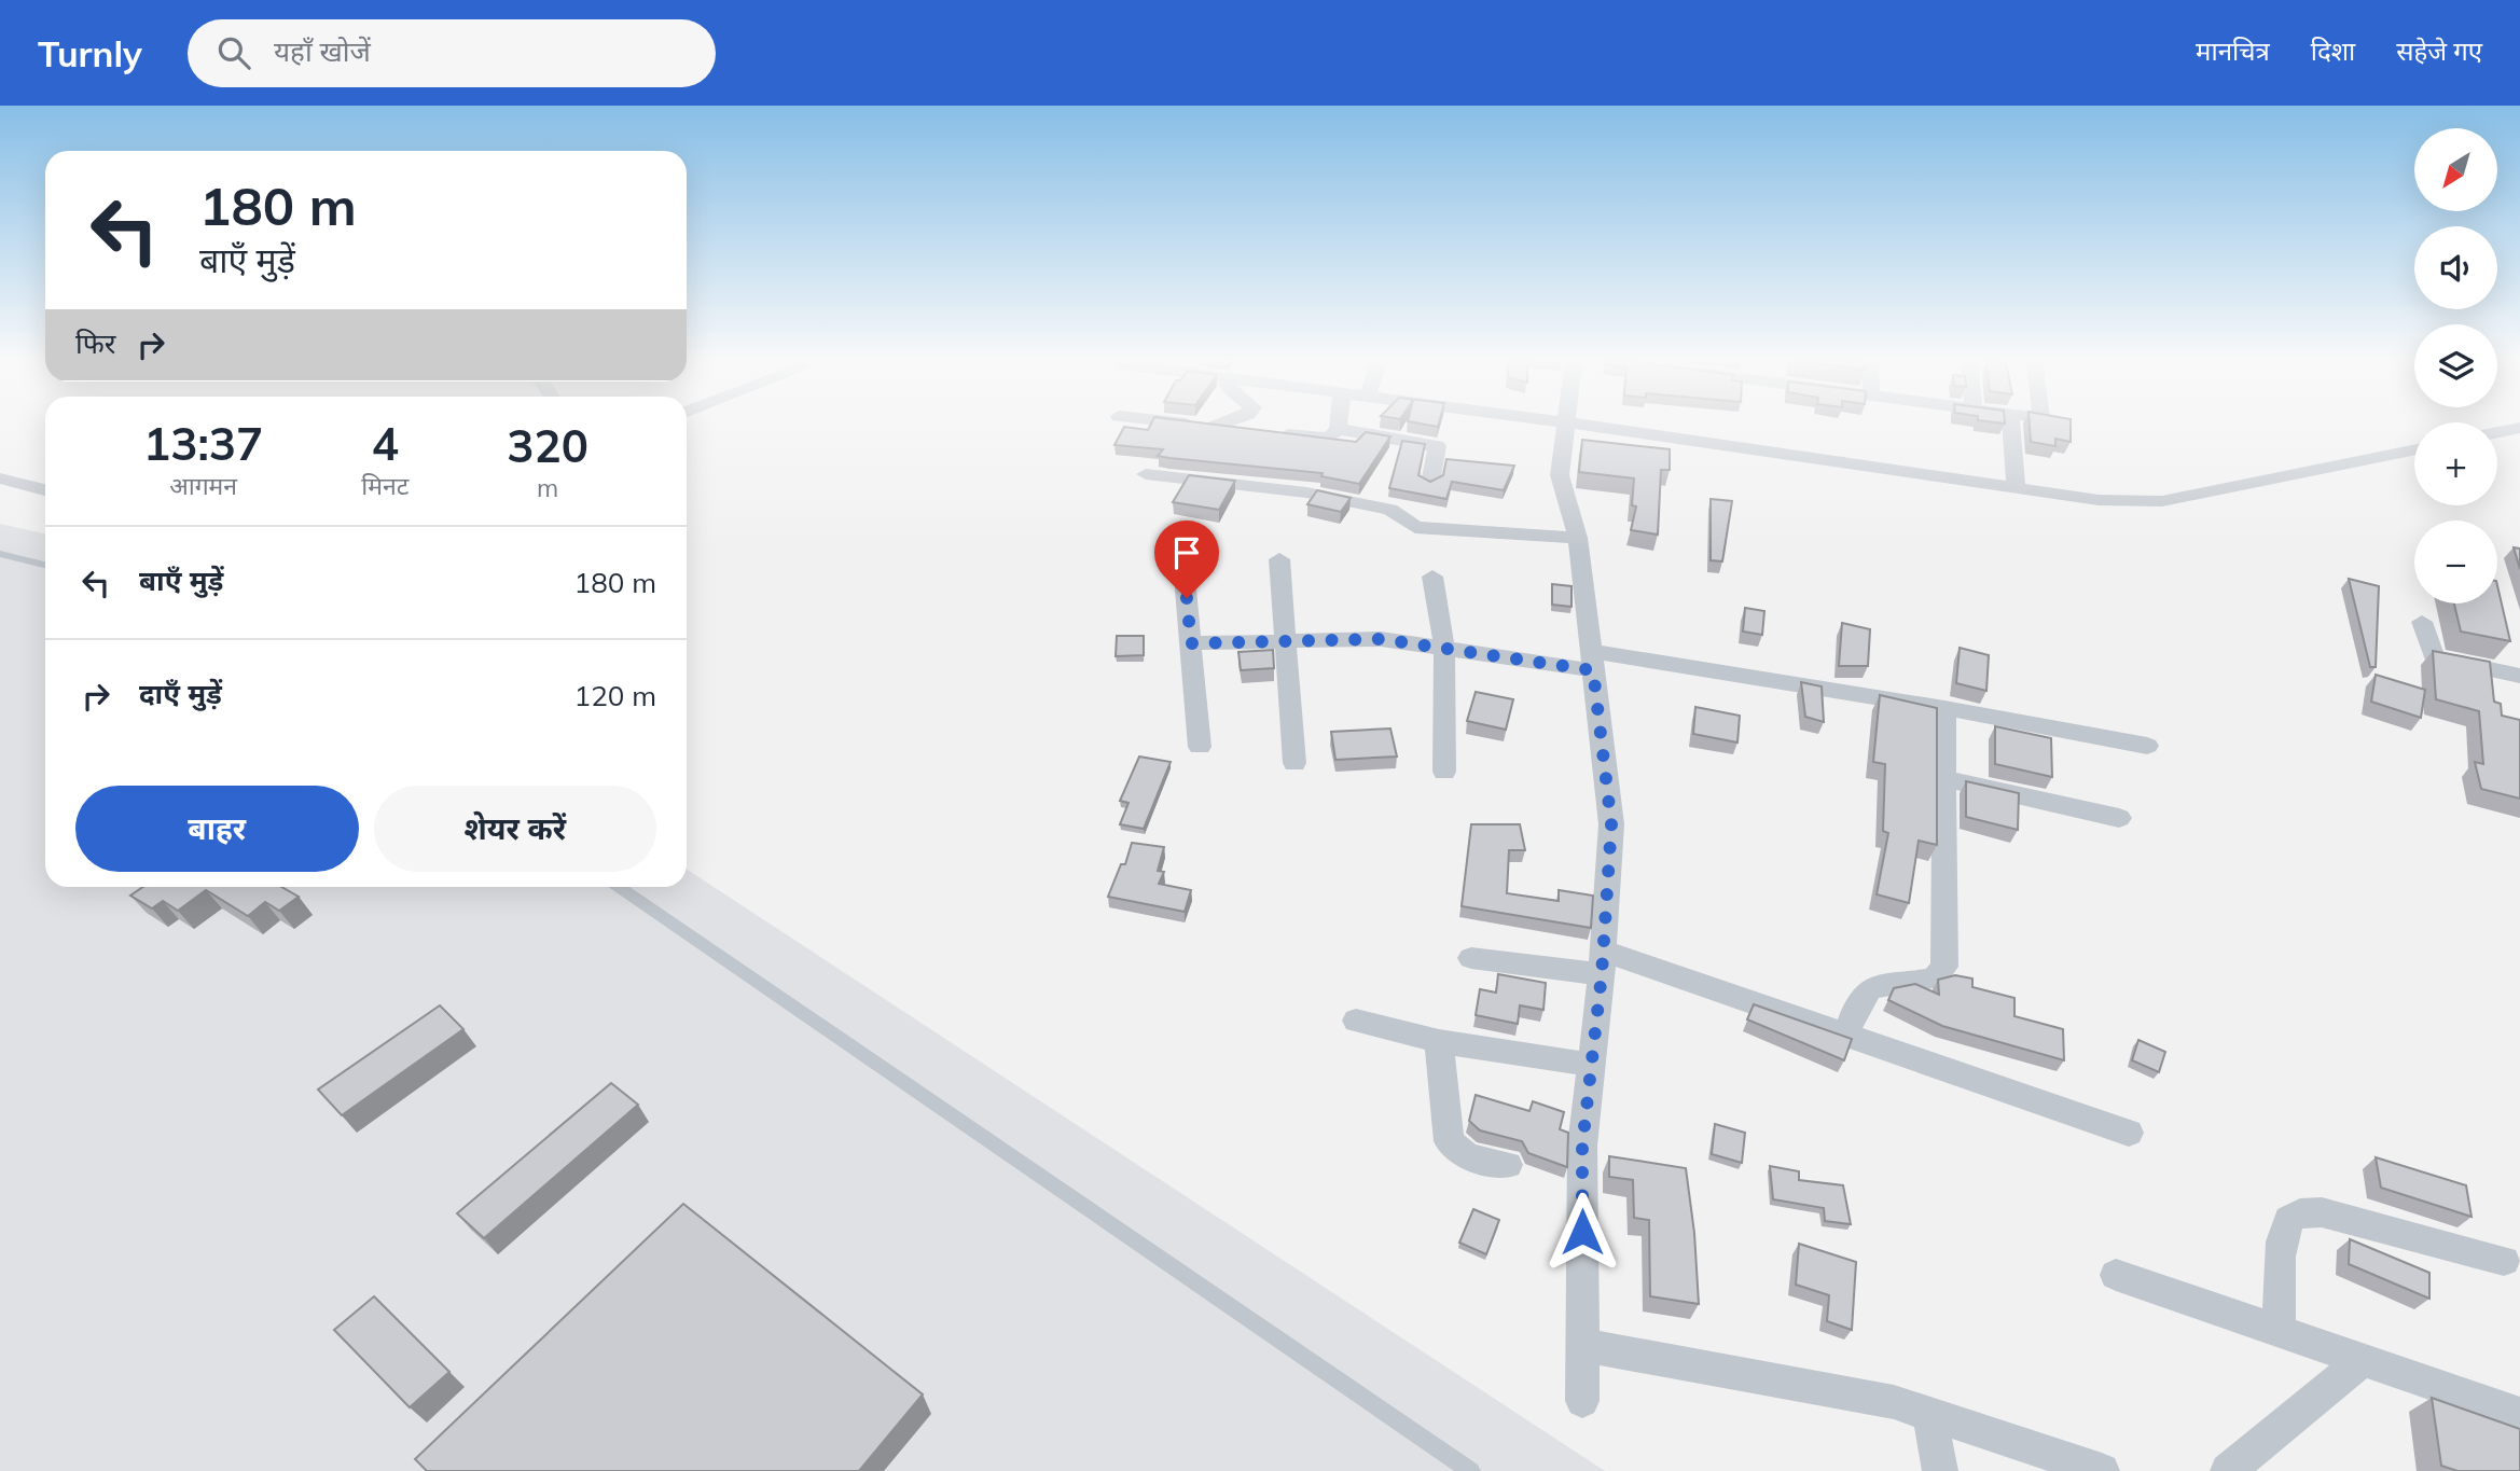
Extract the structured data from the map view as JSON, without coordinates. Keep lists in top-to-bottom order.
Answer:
{
  "north": "bottom left",
  "page": {
    "header": "Turnly",
    "search": "यहाँ खोजें",
    "nav": ["मानचित्र", "दिशा", "सहेजे गए"],
    "map_buttons": ["+", "−"],
    "turn": ["180 m", "बाएँ मुड़ें"],
    "then": "फिर",
    "eta": [
      "13:37",
      "आगमन",
      "4",
      "मिनट",
      "320",
      "m"
    ],
    "list": [
      {
        "name": "बाएँ मुड़ें",
        "value": "180 m"
      },
      {
        "name": "दाएँ मुड़ें",
        "value": "120 m"
      }
    ],
    "buttons": ["बाहर", "शेयर करें"]
  }
}
